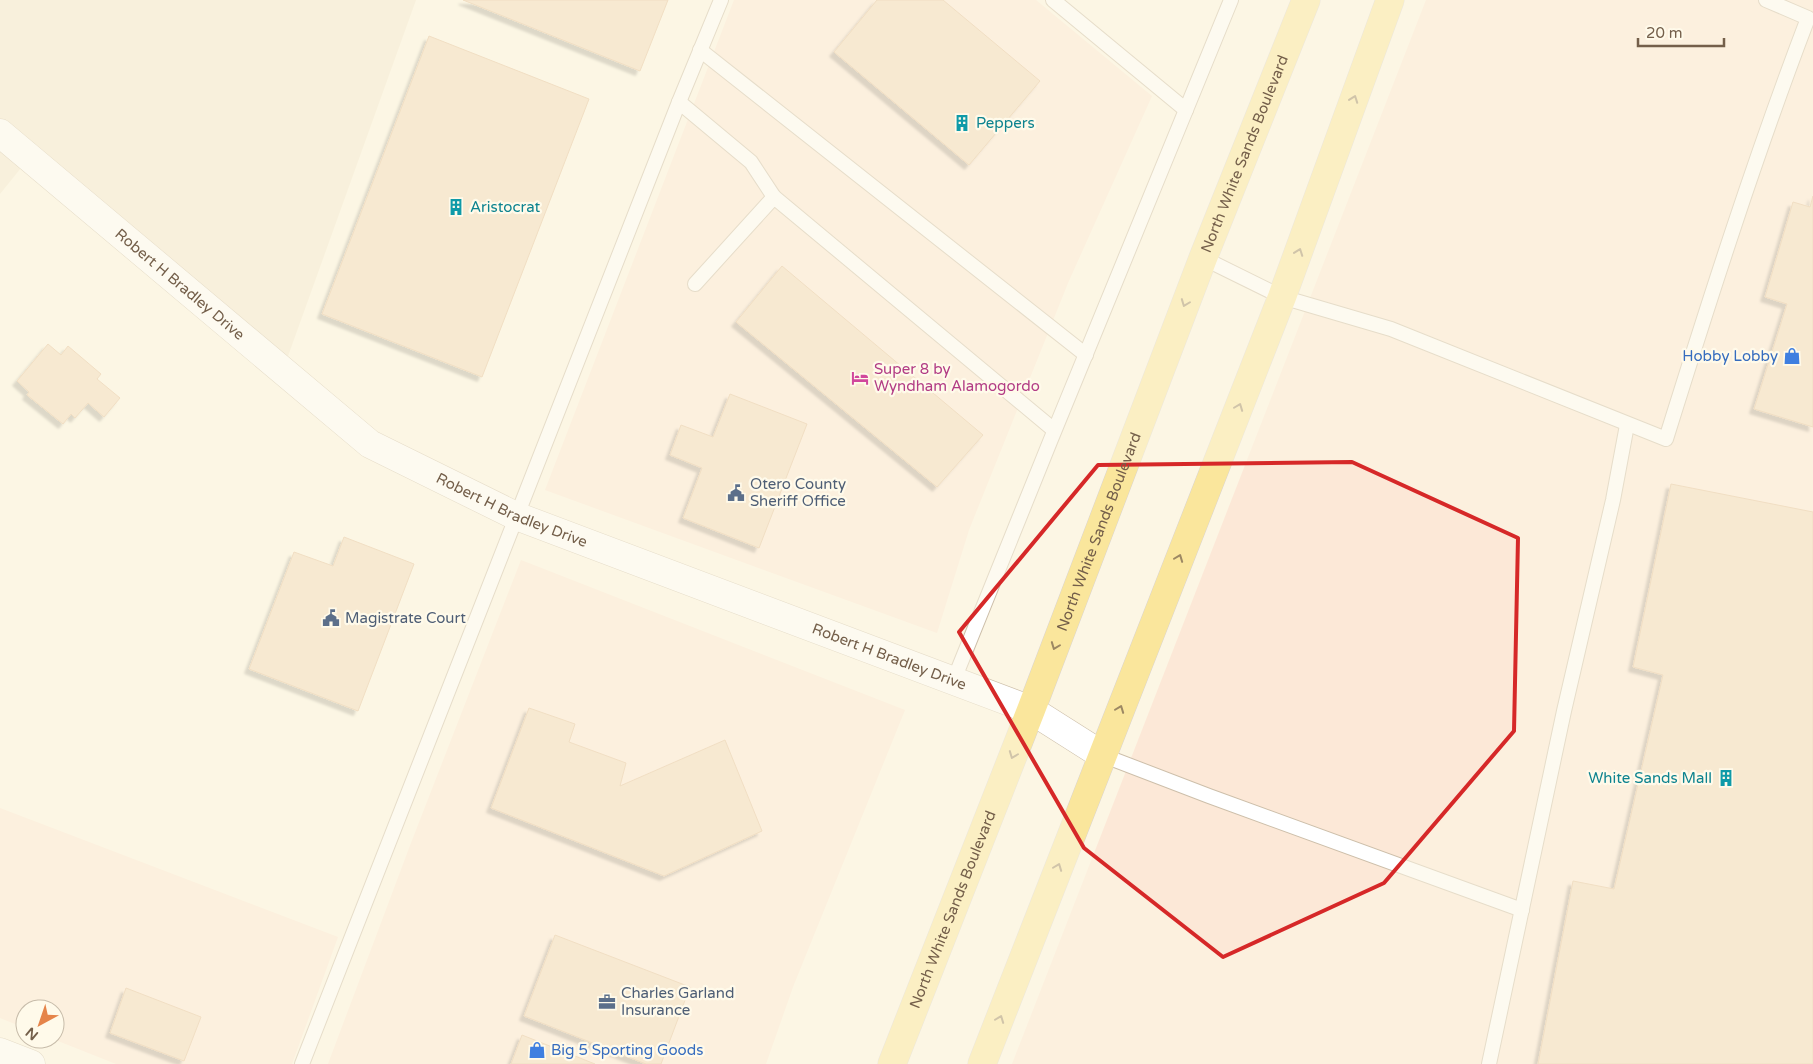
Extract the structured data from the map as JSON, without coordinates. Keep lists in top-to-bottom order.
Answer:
{
  "streets": {
    "main road": ["North White Sands Boulevard"],
    "street": ["Robert H Bradley Drive"]
  },
  "crossings": [
    ["North White Sands Boulevard", "Robert H Bradley Drive"]
  ],
  "places": {
    "building": ["Peppers", "Aristocrat", "White Sands Mall"],
    "shop": ["Hobby Lobby", "Big 5 Sporting Goods"],
    "hotel": ["Super 8 by Wyndham Alamogordo"],
    "public building": ["Otero County Sheriff Office", "Magistrate Court"],
    "office": ["Charles Garland Insurance"]
  },
  "scale_bar": "20 m",
  "north": "bottom left"
}
